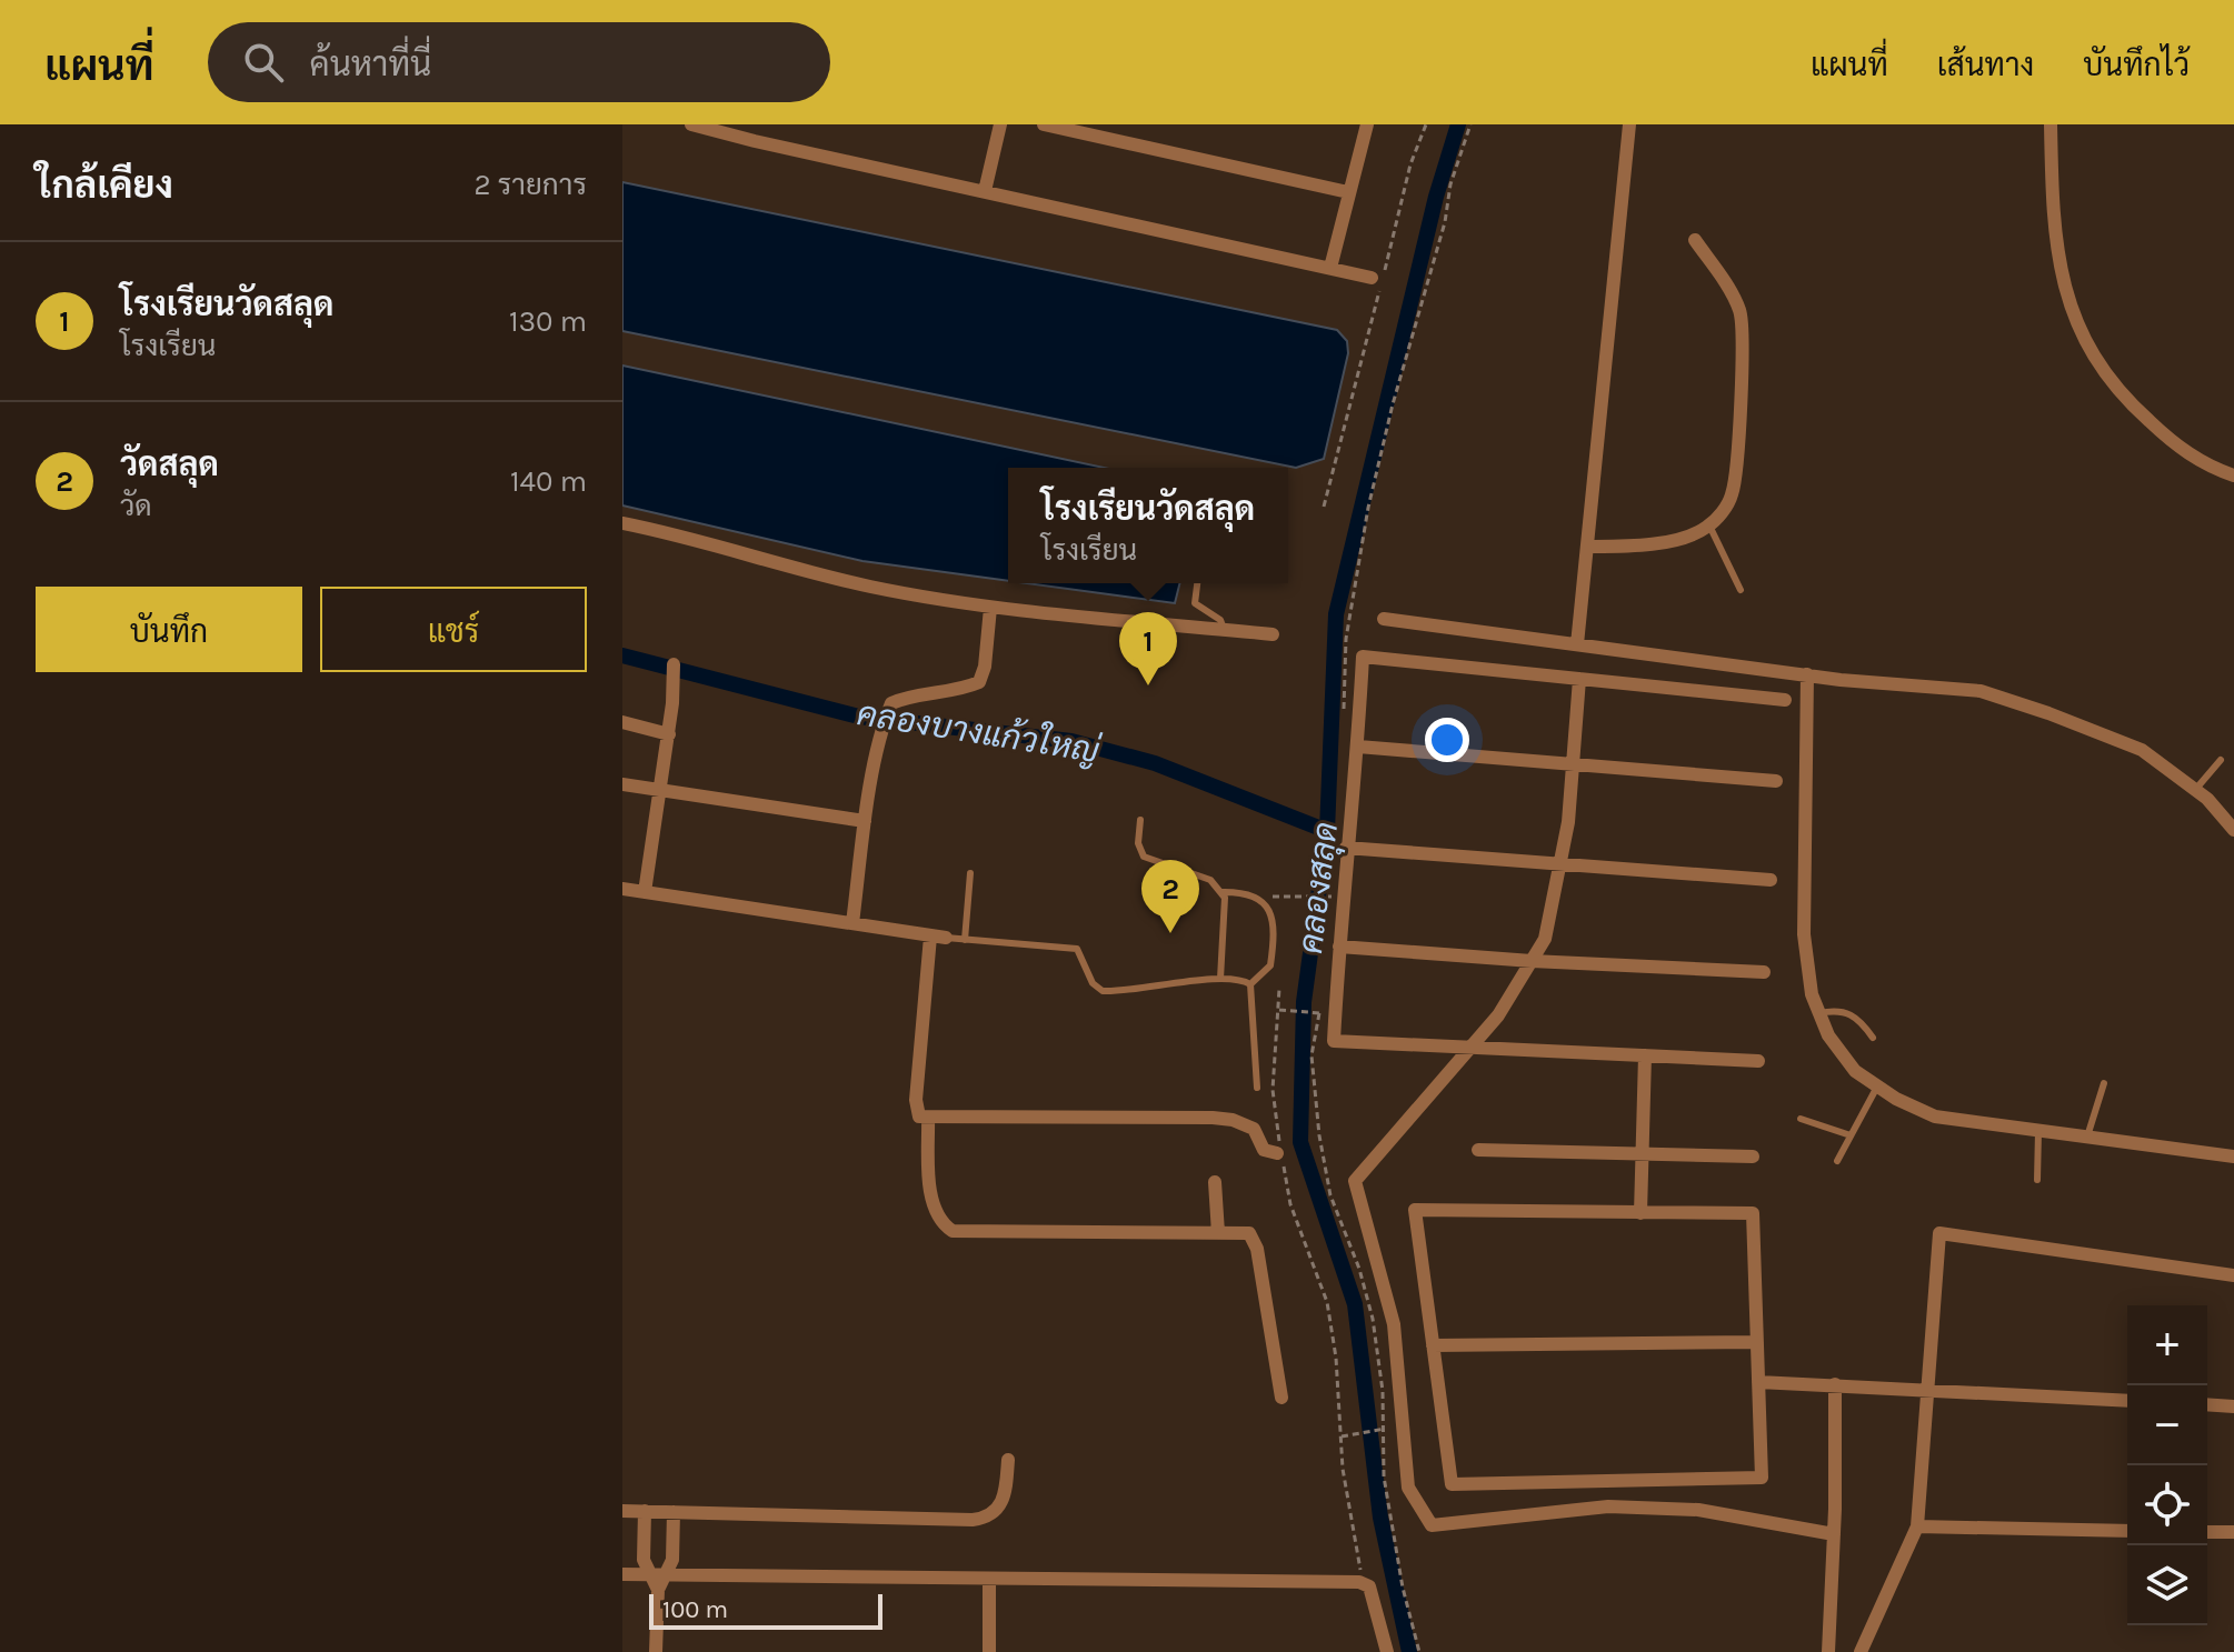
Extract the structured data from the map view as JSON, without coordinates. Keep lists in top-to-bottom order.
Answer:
{
  "water": ["คลองบางแก้วใหญ่", "คลองสลุด"],
  "scale_bar": "100 m",
  "page": {
    "header": "แผนที่",
    "search": "ค้นหาที่นี่",
    "nav": ["แผนที่", "เส้นทาง", "บันทึกไว้"],
    "heading": ["ใกล้เคียง", "2 รายการ"],
    "list": [
      {
        "mark": "1",
        "name": "โรงเรียนวัดสลุด",
        "note": "โรงเรียน",
        "value": "130 m"
      },
      {
        "mark": "2",
        "name": "วัดสลุด",
        "note": "วัด",
        "value": "140 m"
      }
    ],
    "popup": ["โรงเรียนวัดสลุด", "โรงเรียน"],
    "buttons": ["บันทึก", "แชร์"],
    "pins": ["1", "2"],
    "map_buttons": ["+", "−"],
    "scale": "100 m"
  }
}
